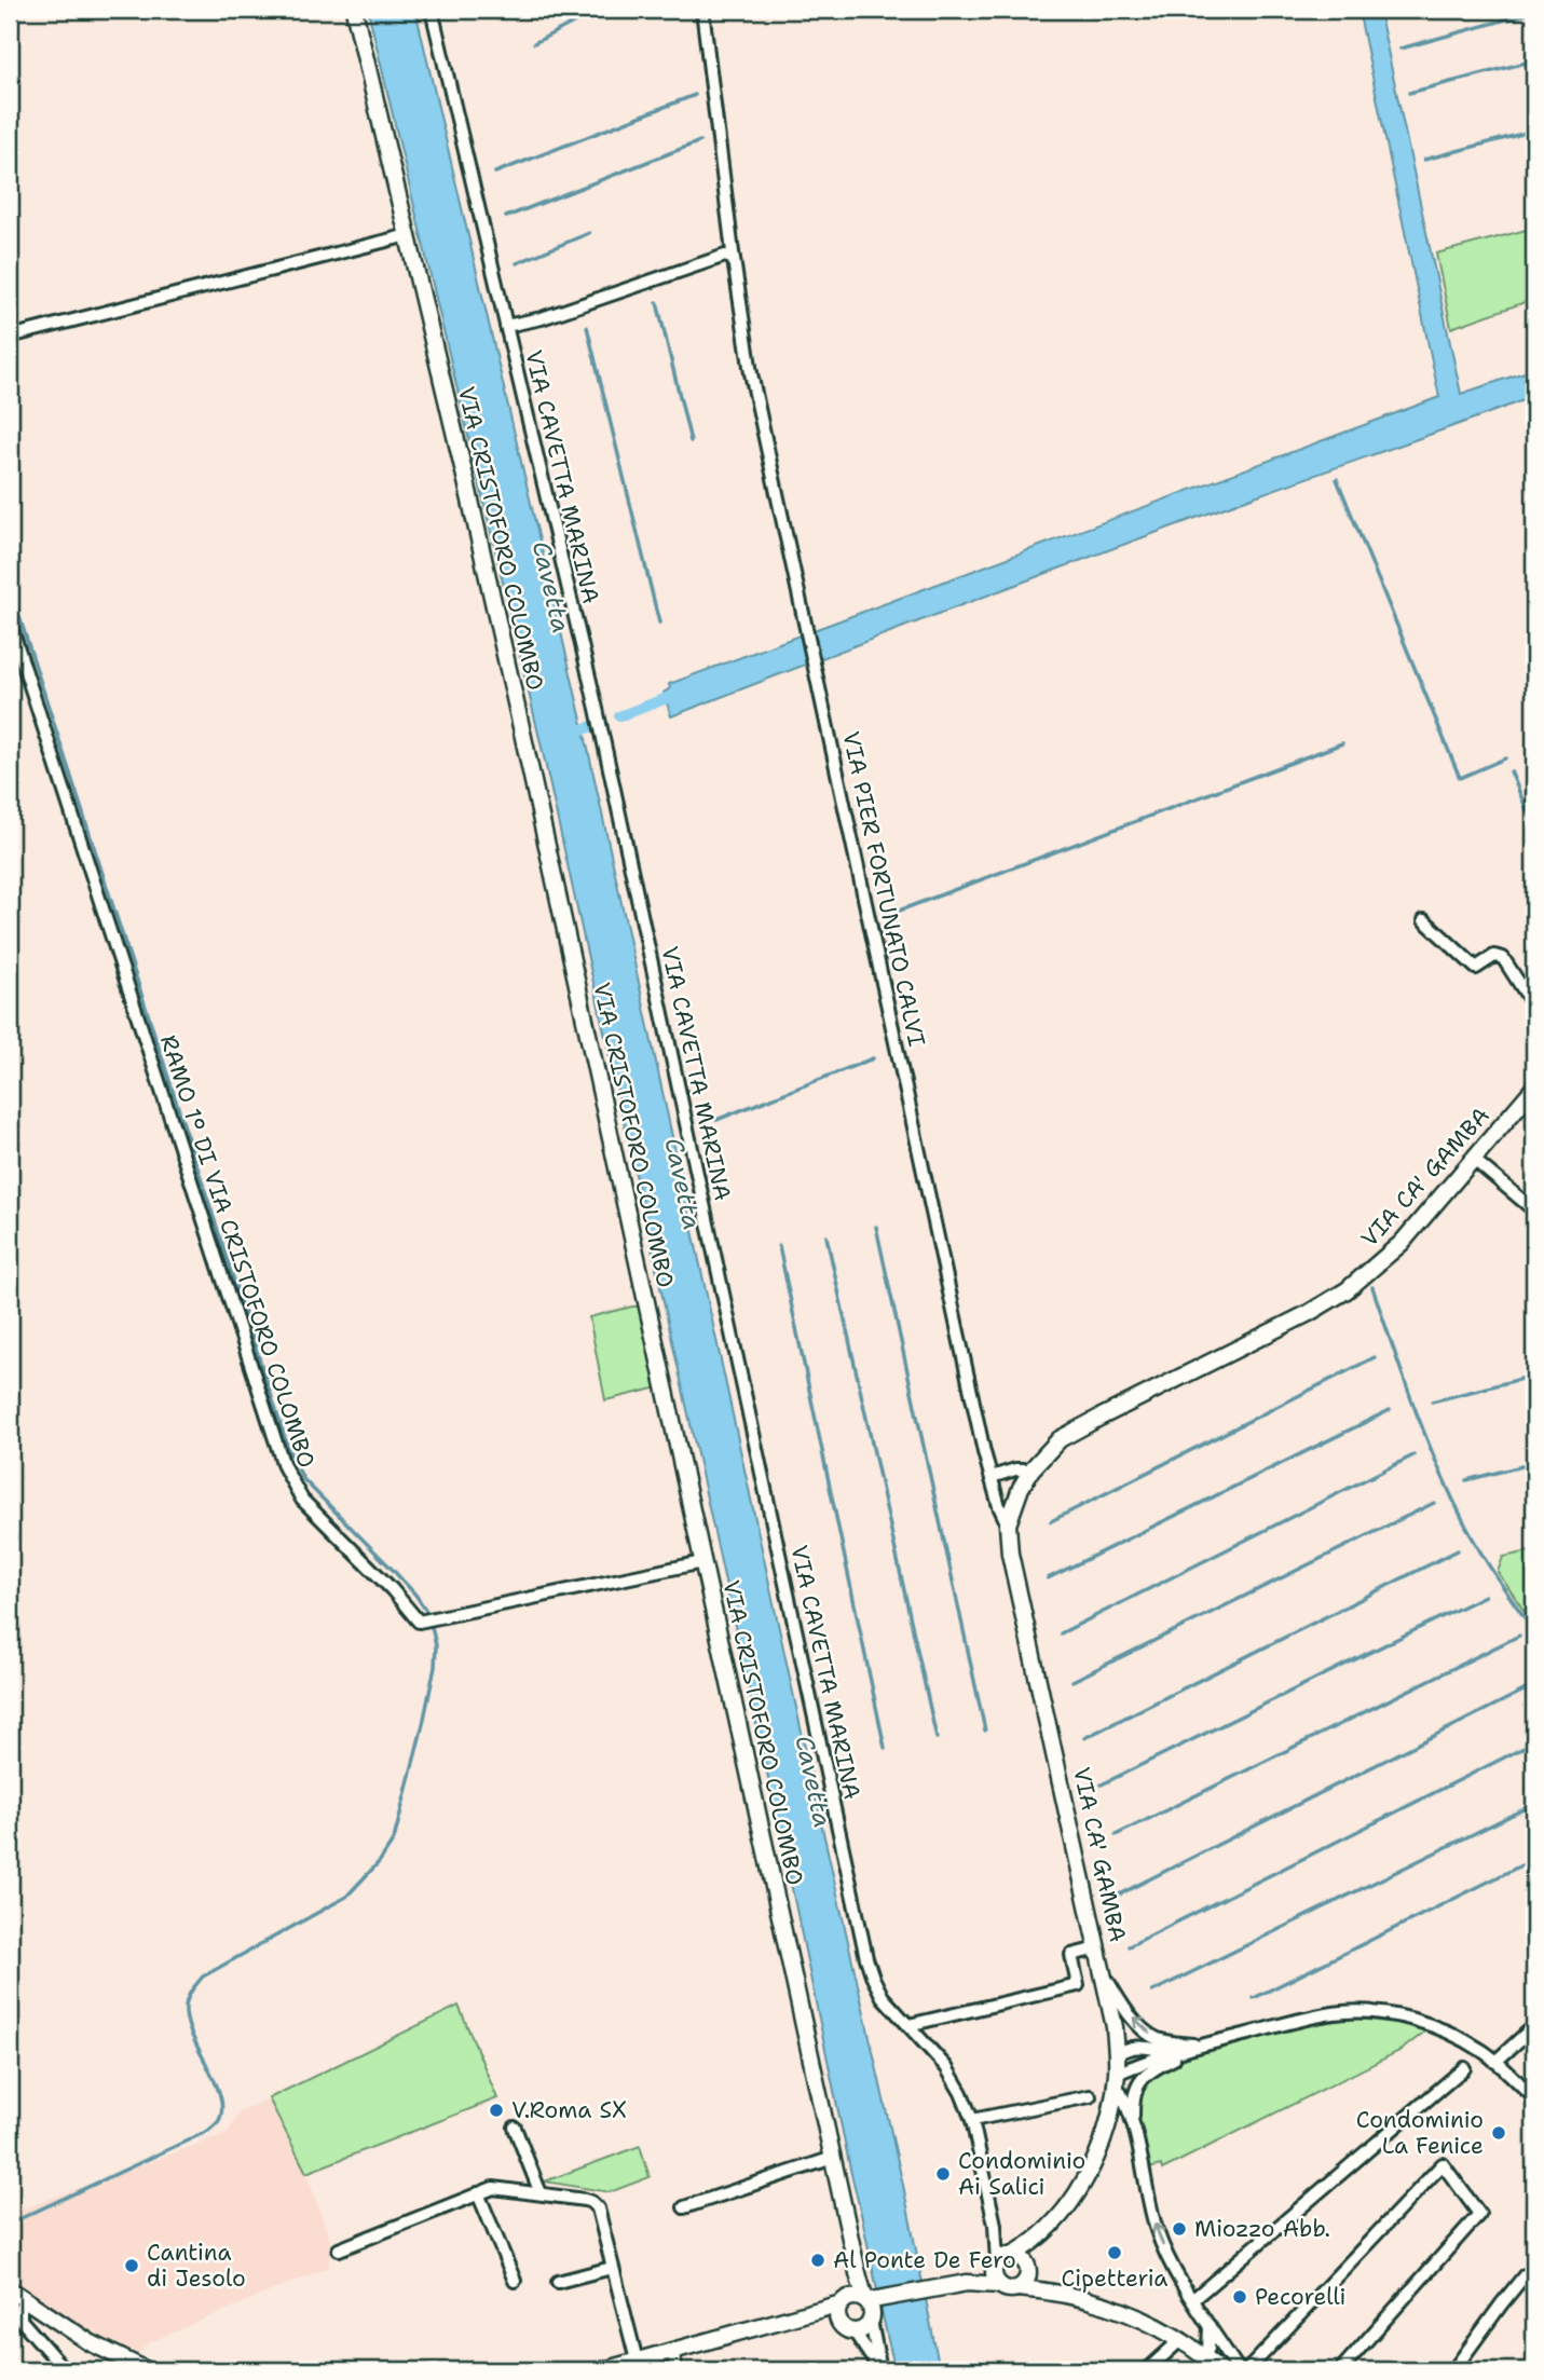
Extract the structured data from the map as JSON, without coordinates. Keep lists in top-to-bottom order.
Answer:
{
  "streets": {
    "street": [
      "VIA CAVETTA MARINA",
      "VIA CRISTOFORO COLOMBO",
      "VIA PIER FORTUNATO CALVI",
      "VIA CA' GAMBA",
      "RAMO 1° DI VIA CRISTOFORO COLOMBO"
    ]
  },
  "crossings": [
    ["VIA CAVETTA MARINA", "VIA CA' GAMBA"],
    ["VIA CRISTOFORO COLOMBO", "RAMO 1° DI VIA CRISTOFORO COLOMBO"],
    ["VIA PIER FORTUNATO CALVI", "VIA CA' GAMBA"]
  ],
  "water": ["Cavetta"],
  "places": [
    "V.Roma SX",
    "Condominio La Fenice",
    "Condominio Ai Salici",
    "Miozzo Abb.",
    "Cipetteria",
    "Al Ponte De Fero",
    "Cantina di Jesolo",
    "Pecorelli"
  ]
}
